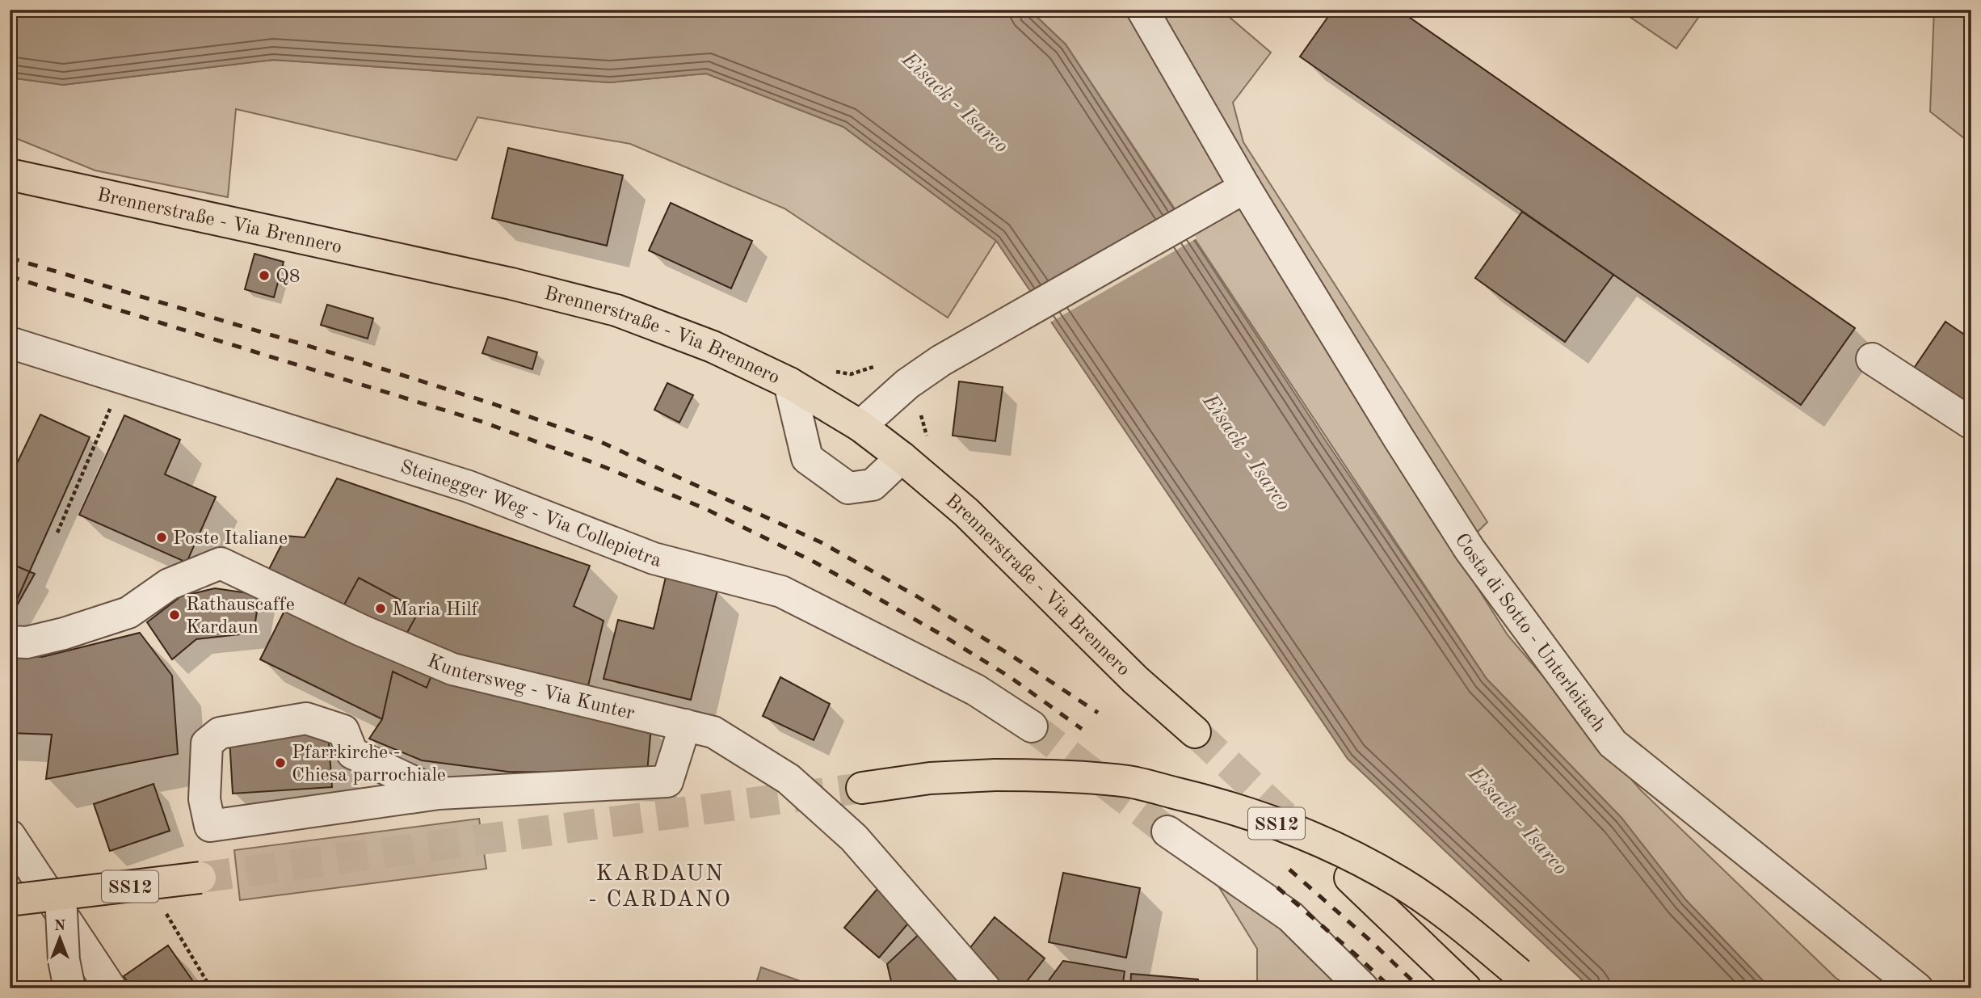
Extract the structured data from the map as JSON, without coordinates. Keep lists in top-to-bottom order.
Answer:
{
  "streets": {
    "main road": ["Brennerstraße - Via Brennero", "SS12"],
    "street": ["Steinegger Weg - Via Collepietra", "Costa di Sotto - Unterleitach", "Kuntersweg - Via Kunter"]
  },
  "districts": ["KARDAUN - CARDANO"],
  "water": ["Eisack - Isarco"],
  "places": [
    "Q8",
    "Poste Italiane",
    "Maria Hilf",
    "Rathauscaffe Kardaun",
    "Pfarrkirche - Chiesa parrochiale"
  ],
  "north": "top"
}
